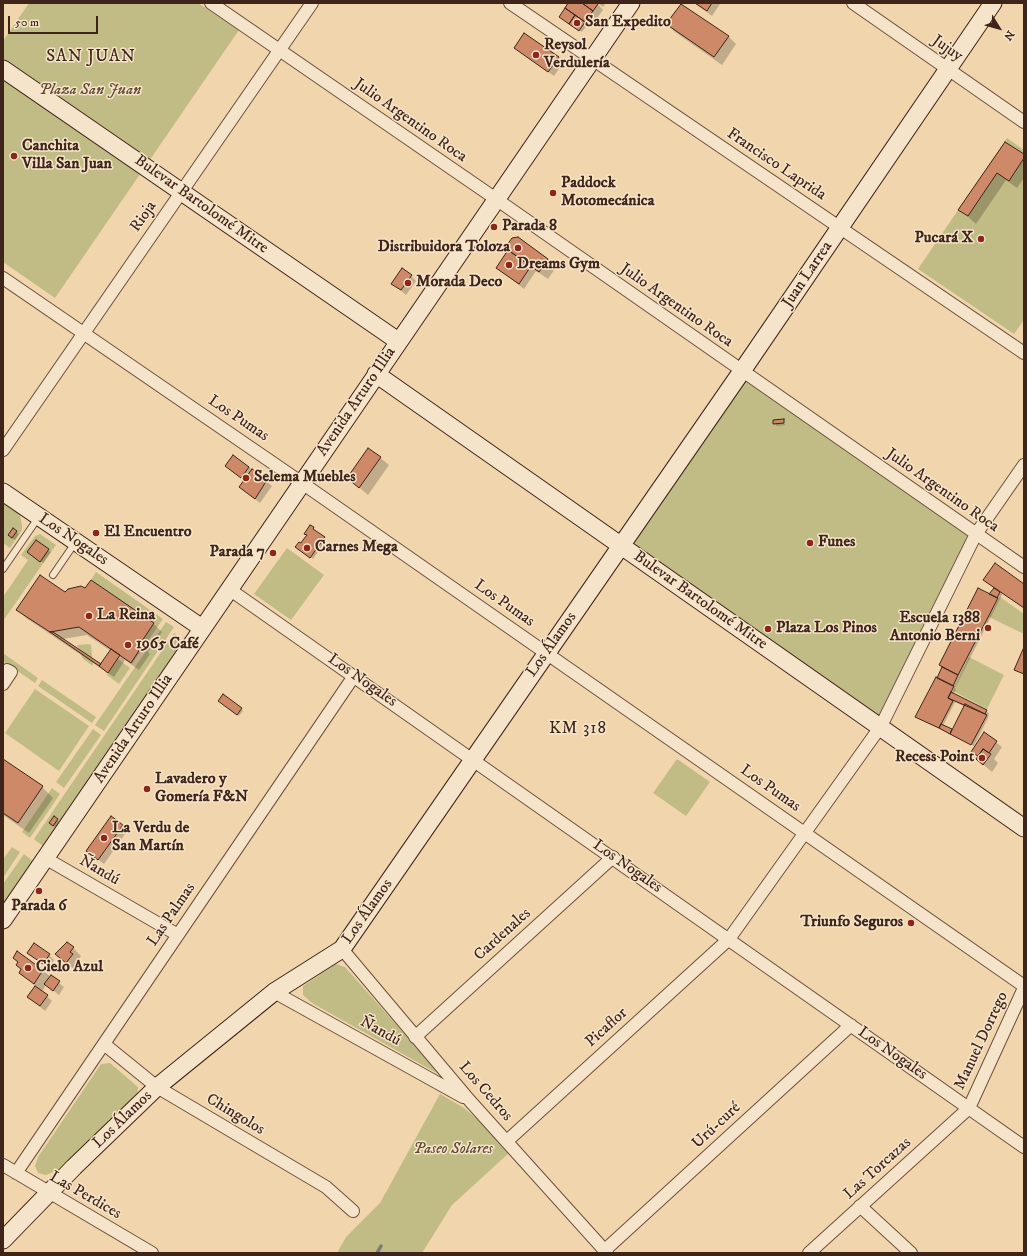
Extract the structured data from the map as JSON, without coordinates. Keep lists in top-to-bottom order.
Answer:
{
  "streets": {
    "street": [
      "Jujuy",
      "Julio Argentino Roca",
      "Francisco Laprida",
      "Bulevar Bartolomé Mitre",
      "Rioja",
      "Juan Larrea",
      "Avenida Arturo Illia",
      "Los Pumas",
      "Los Nogales",
      "Los Álamos",
      "Ñandú",
      "Las Palmas",
      "Cardenales",
      "Picaflor",
      "Manuel Dorrego",
      "Los Cedros",
      "Chingolos",
      "Urú-curé",
      "Las Torcazas",
      "Las Perdices"
    ]
  },
  "crossings": [
    ["Jujuy", "Juan Larrea"],
    ["Julio Argentino Roca", "Rioja"],
    ["Julio Argentino Roca", "Juan Larrea"],
    ["Julio Argentino Roca", "Avenida Arturo Illia"],
    ["Julio Argentino Roca", "Picaflor"],
    ["Francisco Laprida", "Juan Larrea"],
    ["Francisco Laprida", "Avenida Arturo Illia"],
    ["Bulevar Bartolomé Mitre", "Rioja"],
    ["Bulevar Bartolomé Mitre", "Juan Larrea"],
    ["Bulevar Bartolomé Mitre", "Avenida Arturo Illia"],
    ["Bulevar Bartolomé Mitre", "Los Álamos"],
    ["Bulevar Bartolomé Mitre", "Picaflor"],
    ["Rioja", "Los Pumas"],
    ["Juan Larrea", "Los Álamos"],
    ["Avenida Arturo Illia", "Los Pumas"],
    ["Avenida Arturo Illia", "Los Nogales"],
    ["Avenida Arturo Illia", "Ñandú"],
    ["Los Pumas", "Los Álamos"],
    ["Los Pumas", "Picaflor"],
    ["Los Pumas", "Manuel Dorrego"],
    ["Los Nogales", "Los Álamos"],
    ["Los Nogales", "Las Palmas"],
    ["Los Nogales", "Cardenales"],
    ["Los Nogales", "Picaflor"],
    ["Los Nogales", "Manuel Dorrego"],
    ["Los Nogales", "Urú-curé"],
    ["Los Nogales", "Las Torcazas"],
    ["Los Álamos", "Ñandú"],
    ["Los Álamos", "Los Cedros"],
    ["Los Álamos", "Chingolos"],
    ["Los Álamos", "Las Perdices"],
    ["Ñandú", "Las Palmas"],
    ["Ñandú", "Los Cedros"],
    ["Las Palmas", "Chingolos"],
    ["Las Palmas", "Las Perdices"],
    ["Cardenales", "Los Cedros"],
    ["Picaflor", "Los Cedros"],
    ["Manuel Dorrego", "Las Torcazas"],
    ["Los Cedros", "Urú-curé"]
  ],
  "districts": ["SAN JUAN", "KM 318"],
  "parks": ["Plaza San Juan", "Paseo Solares"],
  "places": [
    "San Expedito",
    "Reysol Verdulería",
    "Canchita Villa San Juan",
    "Paddock Motomecánica",
    "Parada 8",
    "Pucará X",
    "Distribuidora Toloza",
    "Dreams Gym",
    "Morada Deco",
    "Selema Muebles",
    "El Encuentro",
    "Funes",
    "Carnes Mega",
    "Parada 7",
    "La Reina",
    "Escuela 1388 Antonio Berni",
    "Plaza Los Pinos",
    "1965 Café",
    "Recess Point",
    "Lavadero y Gomería F&N",
    "La Verdu de San Martín",
    "Parada 6",
    "Triunfo Seguros",
    "Cielo Azul"
  ],
  "scale_bar": "50 m",
  "north": "bottom right"
}
